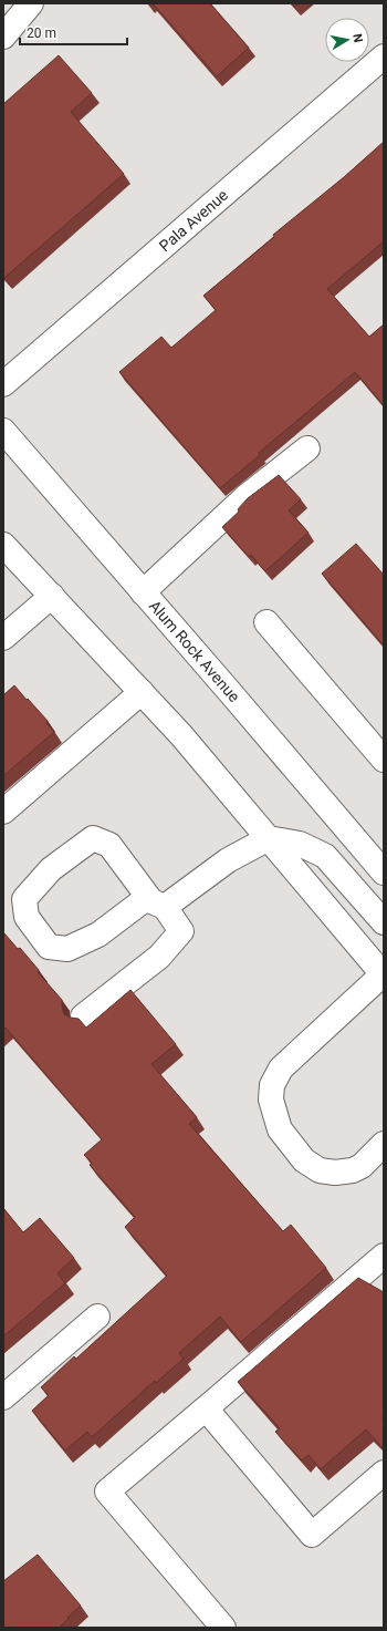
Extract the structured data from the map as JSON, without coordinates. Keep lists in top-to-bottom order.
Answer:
{
  "streets": {
    "main road": ["Pala Avenue", "Alum Rock Avenue"]
  },
  "scale_bar": "20 m",
  "north": "right"
}
